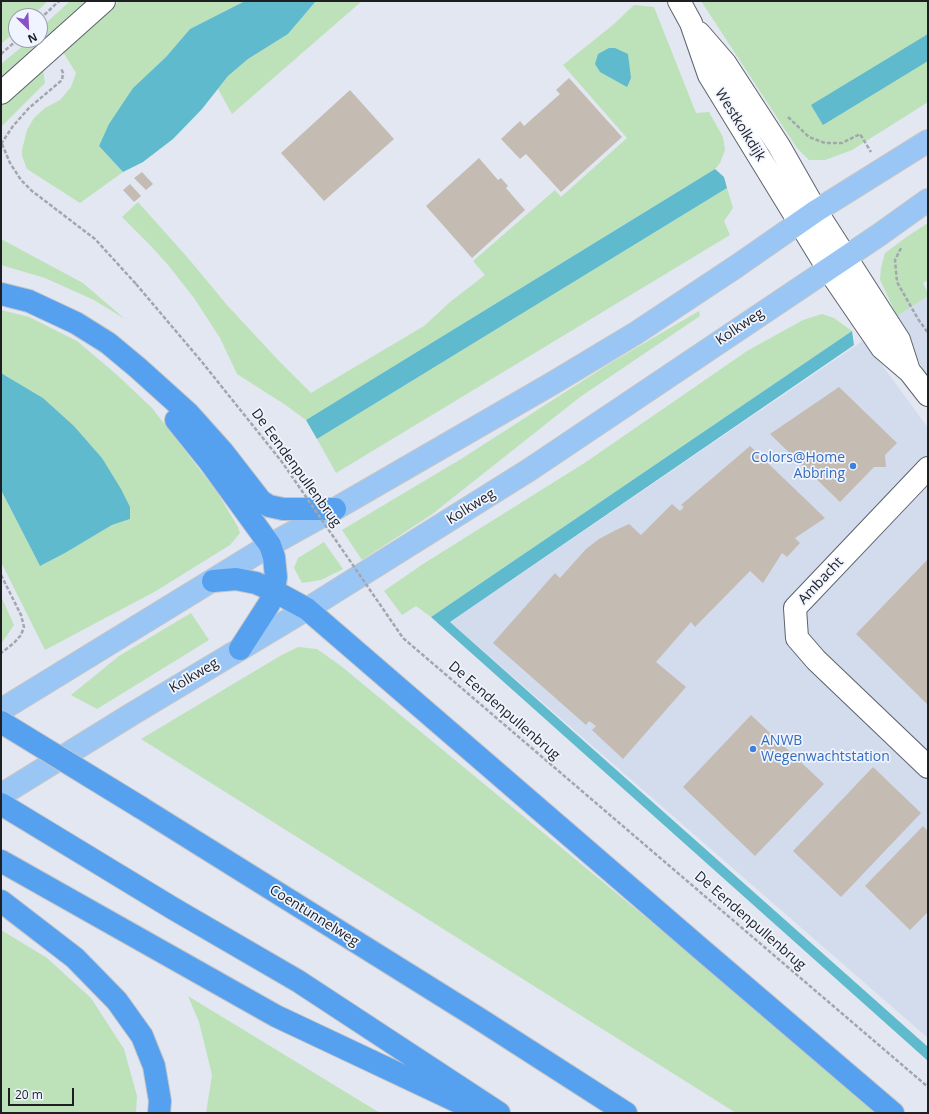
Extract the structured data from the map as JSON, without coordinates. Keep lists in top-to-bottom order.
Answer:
{
  "streets": {
    "highway": ["Coentunnelweg"],
    "main road": ["Kolkweg"],
    "street": ["Westkolkdijk", "Ambacht"],
    "path": ["De Eendenpullenbrug"]
  },
  "crossings": [
    ["Westkolkdijk", "Kolkweg"]
  ],
  "places": ["Colors@Home Abbring", "ANWB Wegenwachtstation"],
  "scale_bar": "20 m",
  "north": "bottom right"
}
